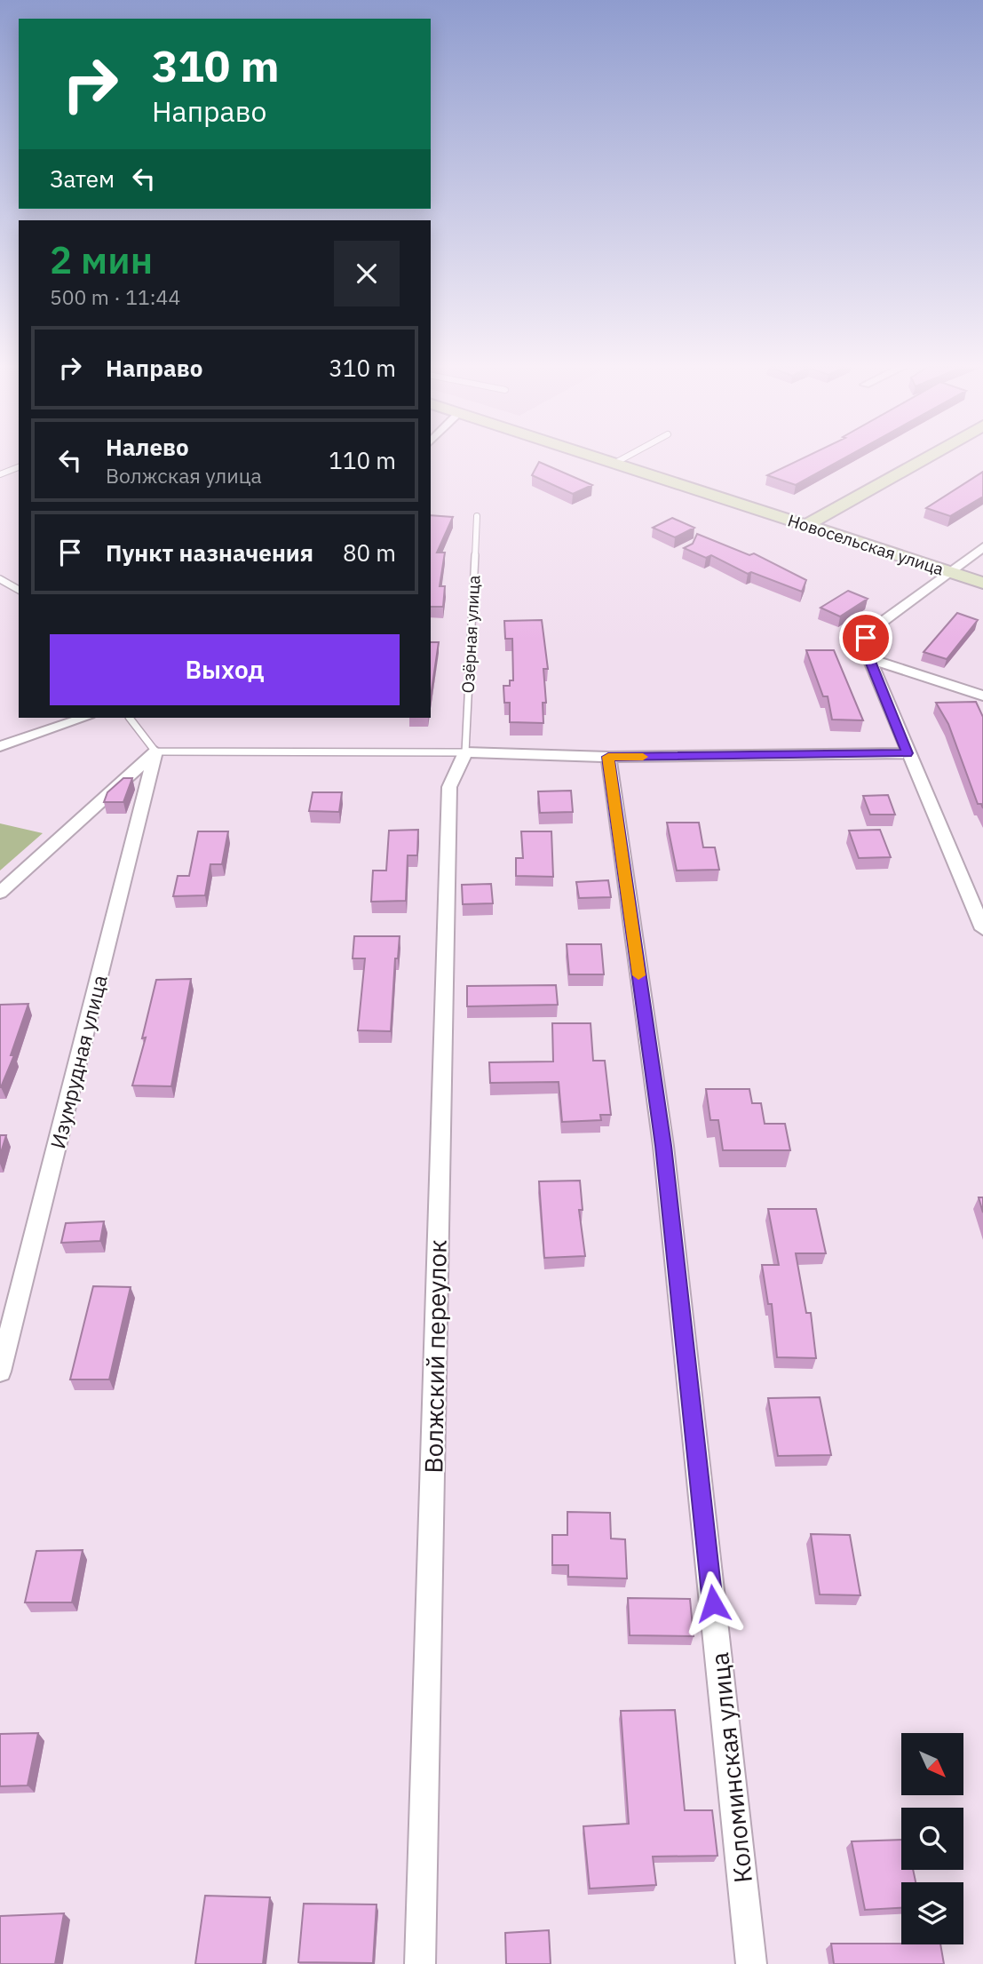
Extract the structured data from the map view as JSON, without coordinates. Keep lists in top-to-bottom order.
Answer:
{
  "streets": {
    "street": [
      "Новосельская улица",
      "Изумрудная улица",
      "Волжский переулок",
      "Коломинская улица"
    ],
    "lane": ["Озёрная улица"]
  },
  "crossings": [
    ["Озёрная улица", "Волжский переулок"]
  ],
  "north": "bottom right",
  "page": {
    "turn": ["310 m", "Направо"],
    "then": "Затем",
    "heading": ["2 мин", "500 m · 11:44"],
    "list": [
      {
        "name": "Направо",
        "value": "310 m"
      },
      {
        "name": "Налево",
        "note": "Волжская улица",
        "value": "110 m"
      },
      {
        "name": "Пункт назначения",
        "value": "80 m"
      }
    ],
    "buttons": "Выход"
  }
}
